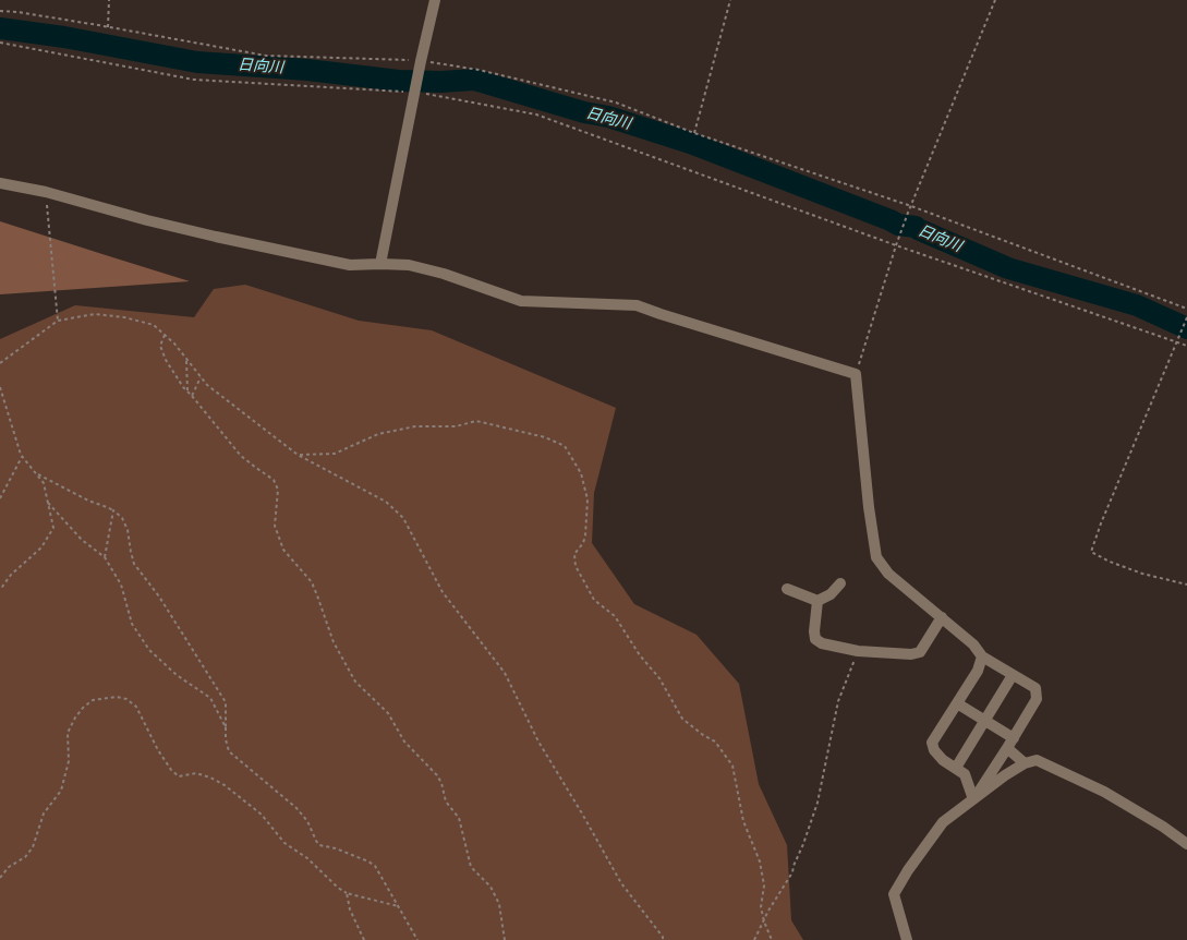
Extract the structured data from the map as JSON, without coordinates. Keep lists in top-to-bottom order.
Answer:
{
  "water": ["日向川"]
}
